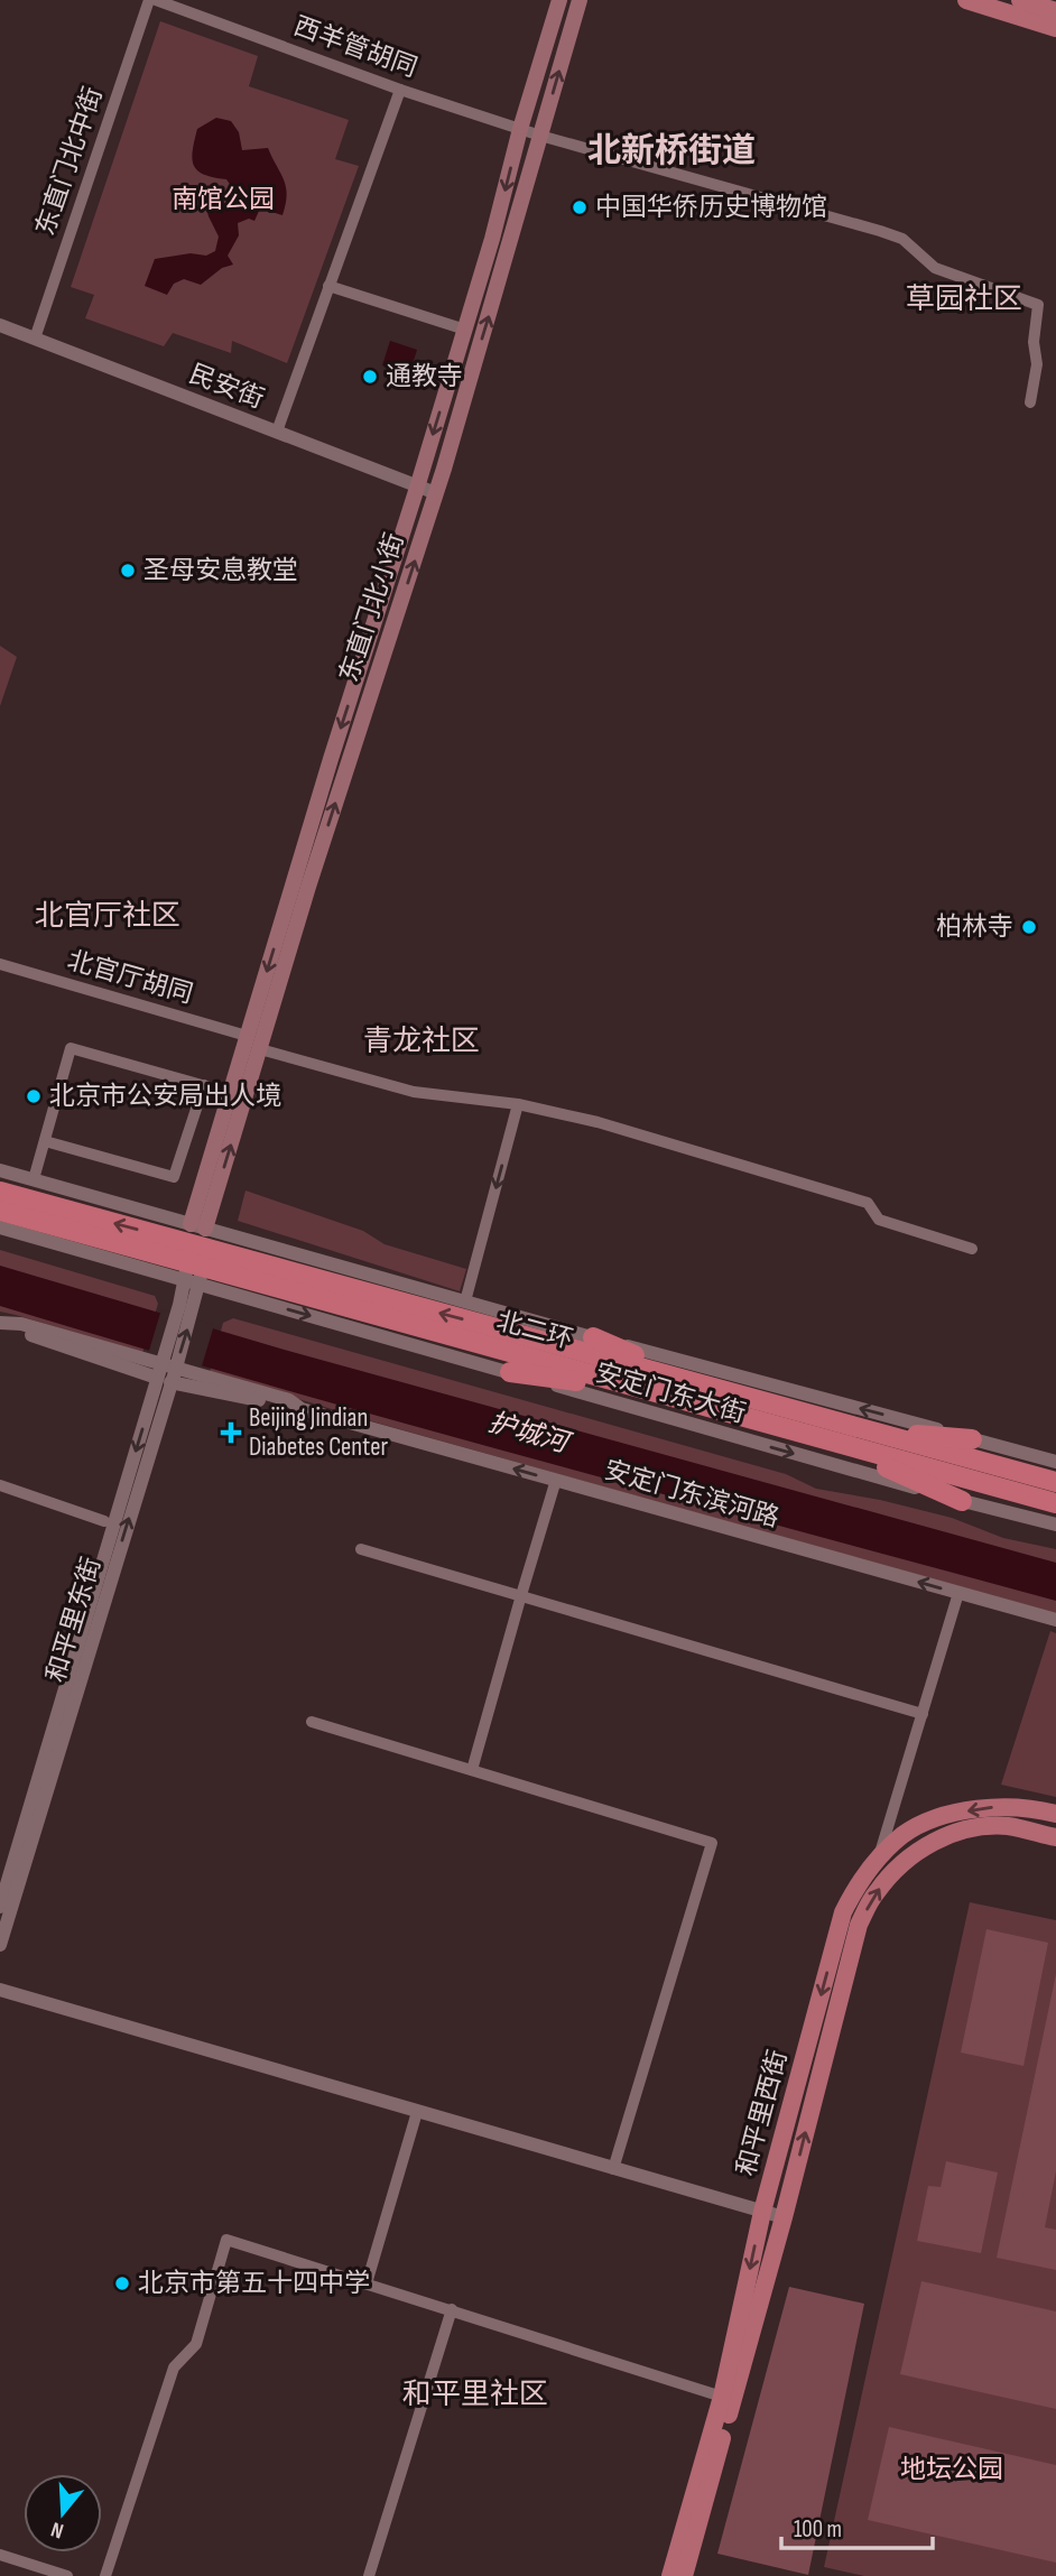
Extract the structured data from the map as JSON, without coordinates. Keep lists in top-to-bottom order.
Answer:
{
  "streets": {
    "highway": ["北二环"],
    "main road": ["东直门北小街", "和平里西街"],
    "street": [
      "西羊管胡同",
      "东直门北中街",
      "民安街",
      "北官厅胡同",
      "安定门东大街",
      "安定门东滨河路",
      "和平里东街"
    ]
  },
  "crossings": [
    ["西羊管胡同", "东直门北小街"],
    ["东直门北中街", "民安街"],
    ["民安街", "东直门北小街"],
    ["东直门北小街", "北官厅胡同"],
    ["东直门北小街", "安定门东大街"],
    ["东直门北小街", "和平里东街"],
    ["北二环", "安定门东大街"],
    ["安定门东大街", "和平里东街"]
  ],
  "districts": [
    "北新桥街道",
    "草园社区",
    "北官厅社区",
    "青龙社区",
    "和平里社区"
  ],
  "water": ["护城河"],
  "parks": ["南馆公园", "地坛公园"],
  "places": {
    "other": [
      "中国华侨历史博物馆",
      "通教寺",
      "圣母安息教堂",
      "柏林寺",
      "北京市公安局出人境",
      "北京市第五十四中学"
    ],
    "health": ["Beijing Jindian Diabetes Center"]
  },
  "scale_bar": "100 m",
  "north": "bottom"
}
